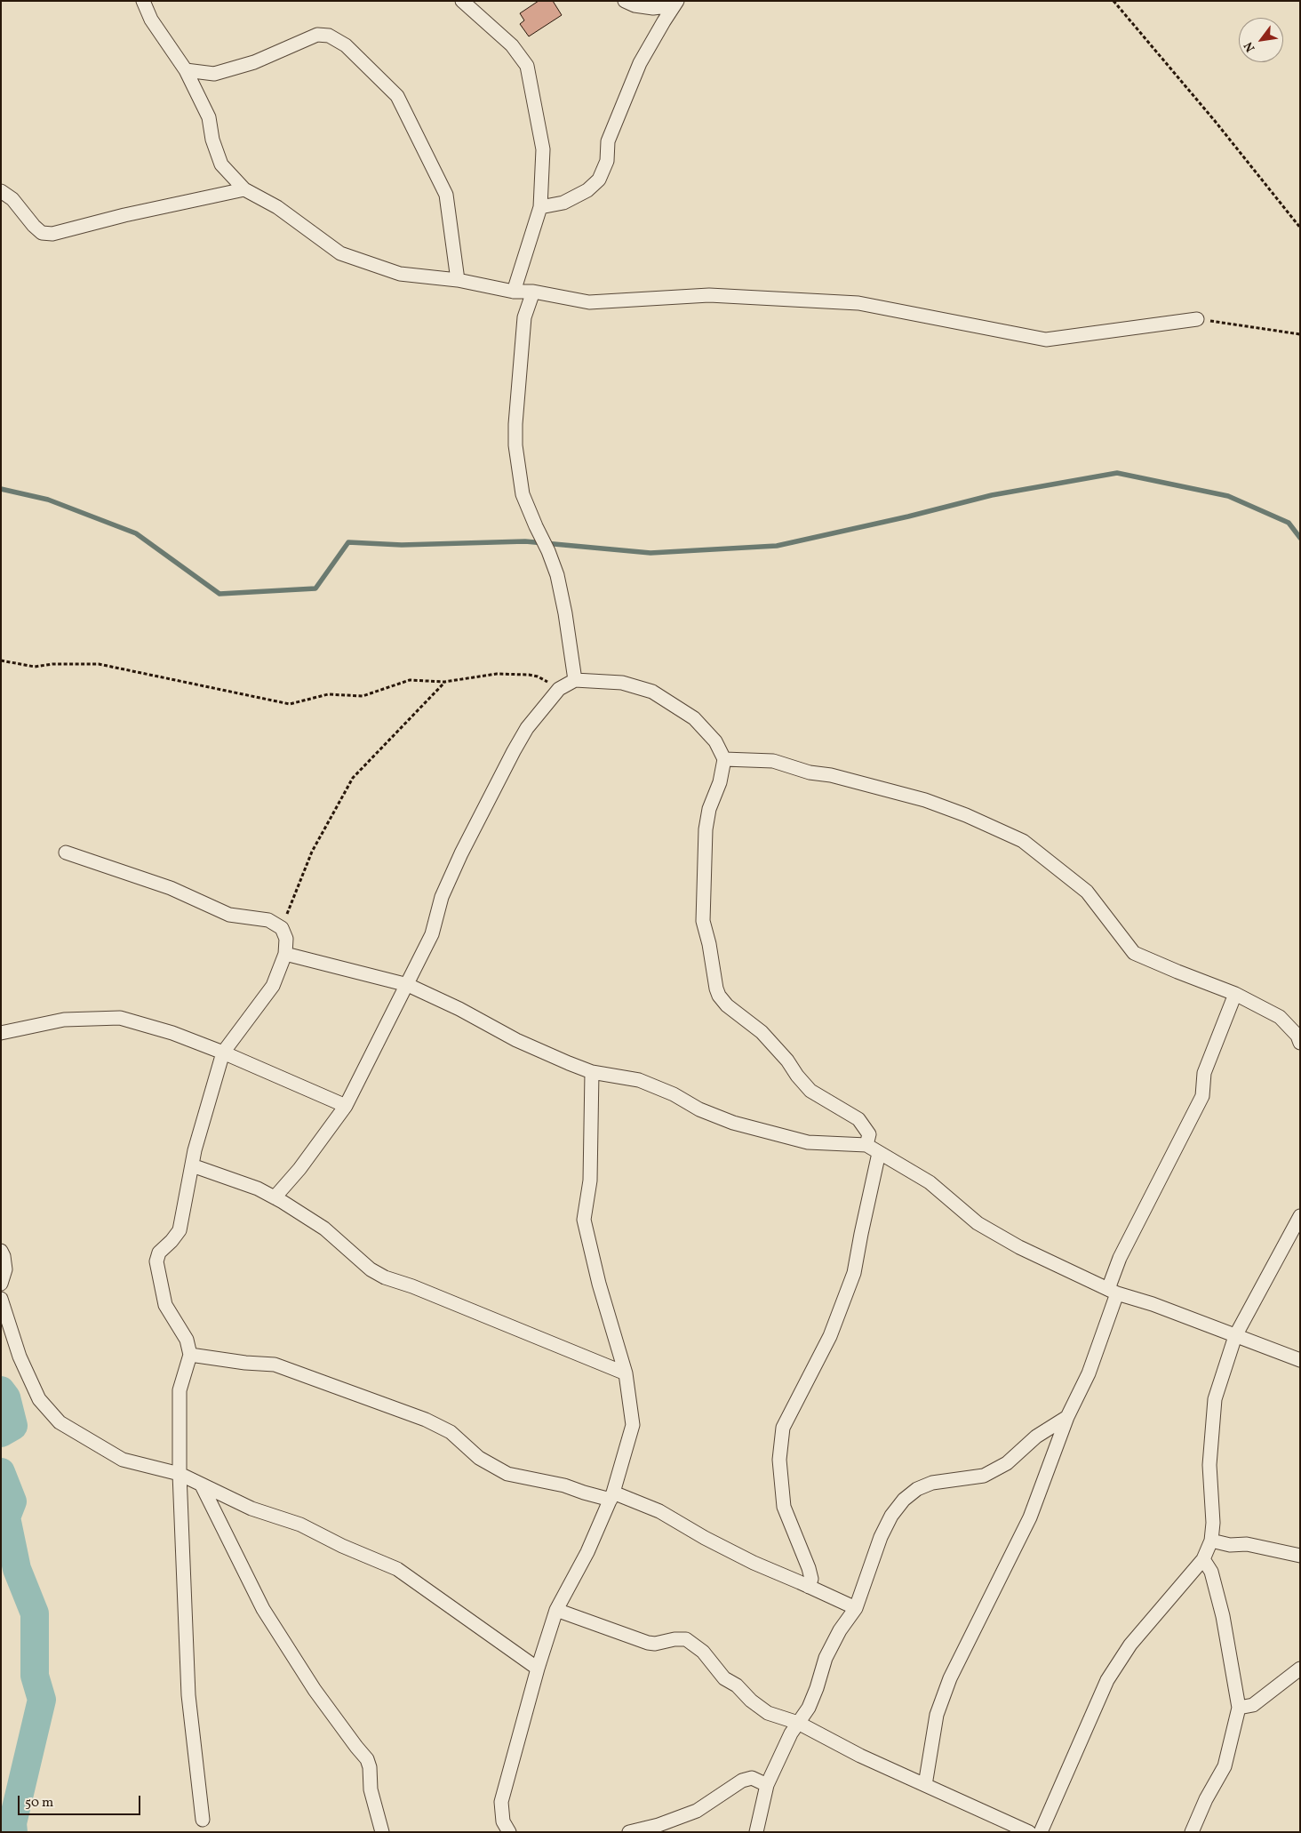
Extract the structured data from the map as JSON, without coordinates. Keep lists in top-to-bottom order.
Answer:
{
  "scale_bar": "50 m",
  "north": "bottom left"
}
